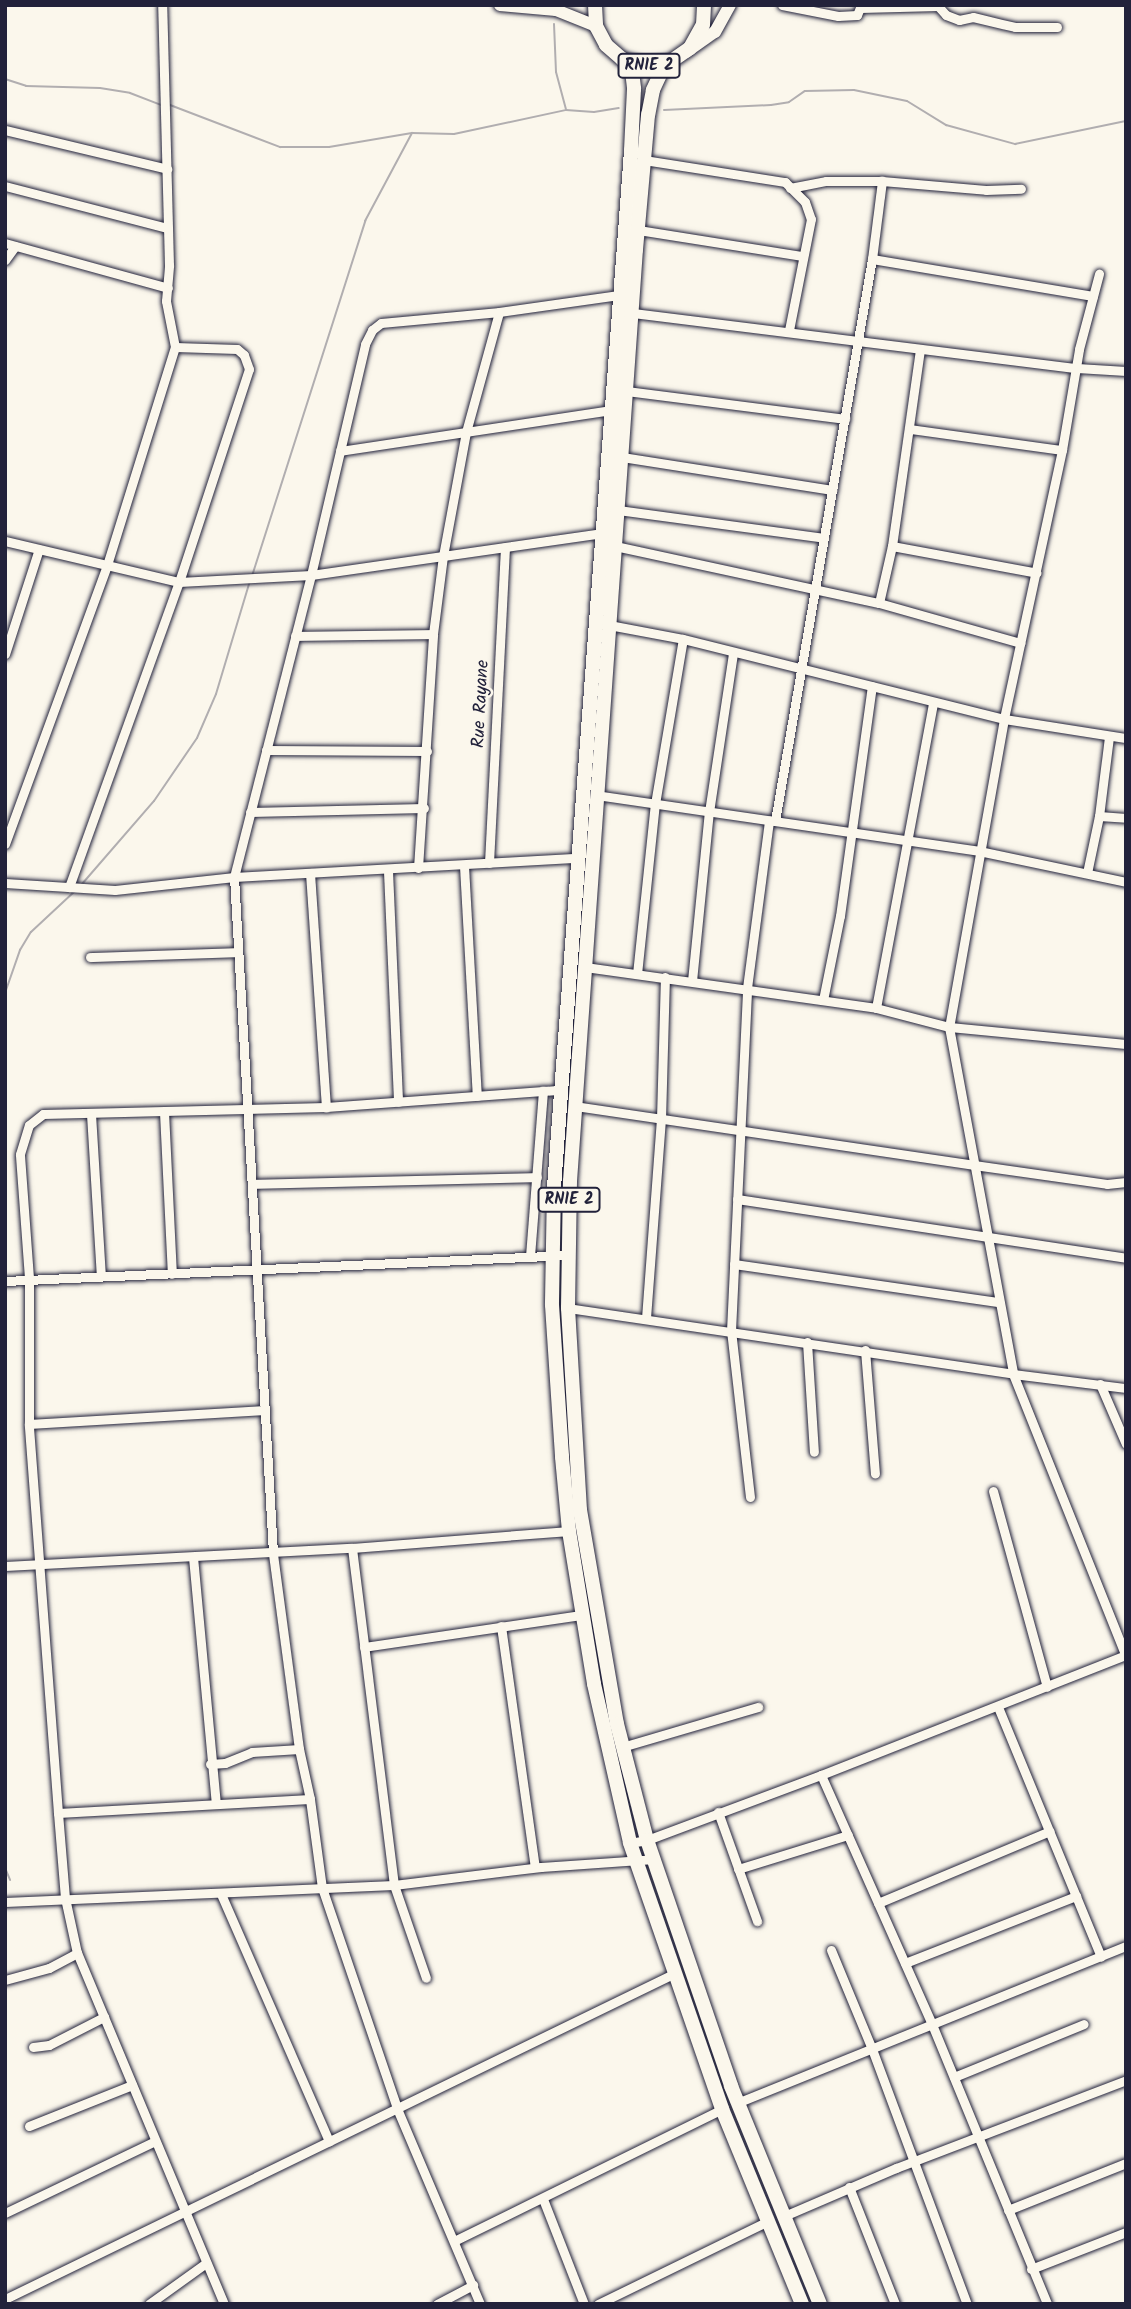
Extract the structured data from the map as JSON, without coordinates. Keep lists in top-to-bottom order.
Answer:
{
  "streets": {
    "main road": ["RNIE 2"],
    "street": ["Rue Rayane"]
  }
}
